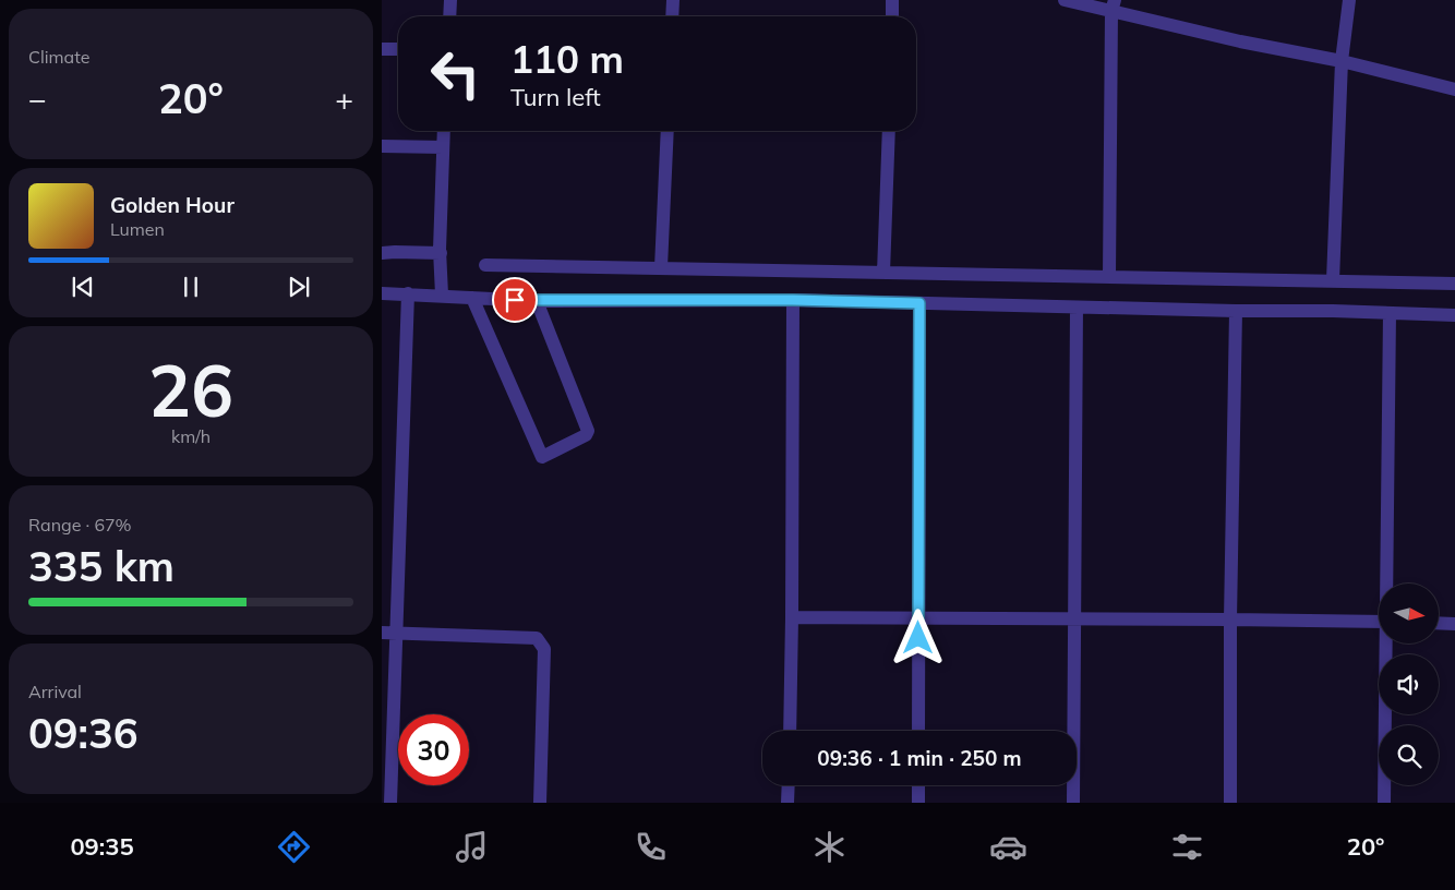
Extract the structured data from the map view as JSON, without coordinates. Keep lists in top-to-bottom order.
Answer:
{
  "north": "right",
  "page": {
    "tile": [
      "Climate",
      ["26", "km/h"],
      ["Range · 67%", "335 km"],
      ["Arrival", "09:36"]
    ],
    "turn": ["110 m", "Turn left"],
    "heat": ["−", "20°", "+"],
    "song": ["Golden Hour", "Lumen"],
    "limit": "30",
    "trip": "09:36 · 1 min · 250 m",
    "tabs": ["09:35", "20°"]
  }
}
